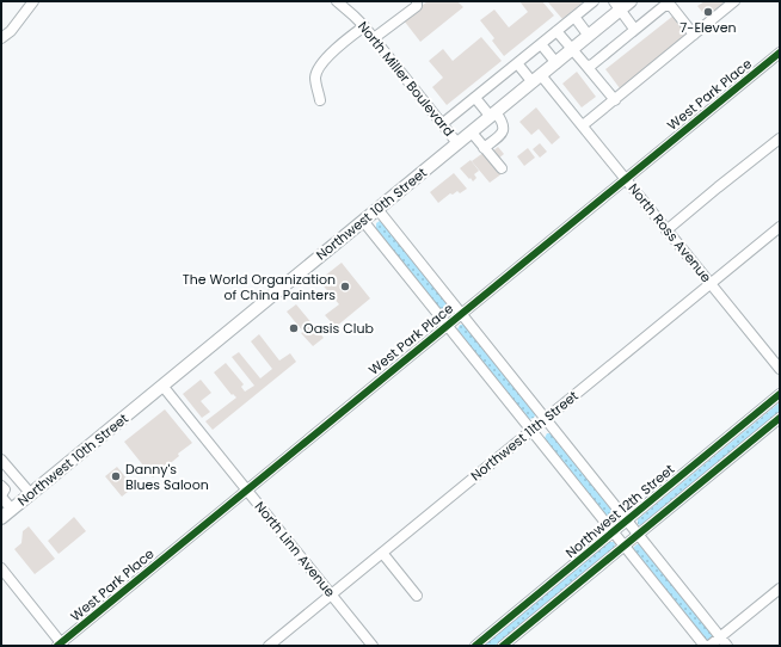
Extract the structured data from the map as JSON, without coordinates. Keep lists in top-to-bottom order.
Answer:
{
  "streets": {
    "main road": ["Northwest 10th Street"],
    "street": [
      "North Miller Boulevard",
      "West Park Place",
      "North Ross Avenue",
      "Northwest 11th Street",
      "Northwest 12th Street",
      "North Linn Avenue"
    ]
  },
  "crossings": [
    ["North Miller Boulevard", "Northwest 10th Street"],
    ["West Park Place", "North Ross Avenue"],
    ["West Park Place", "North Linn Avenue"],
    ["Northwest 10th Street", "North Ross Avenue"],
    ["Northwest 10th Street", "North Linn Avenue"],
    ["North Ross Avenue", "Northwest 11th Street"],
    ["Northwest 11th Street", "North Linn Avenue"]
  ],
  "places": [
    "7-Eleven",
    "The World Organization of China Painters",
    "Oasis Club",
    "Danny's Blues Saloon"
  ]
}
